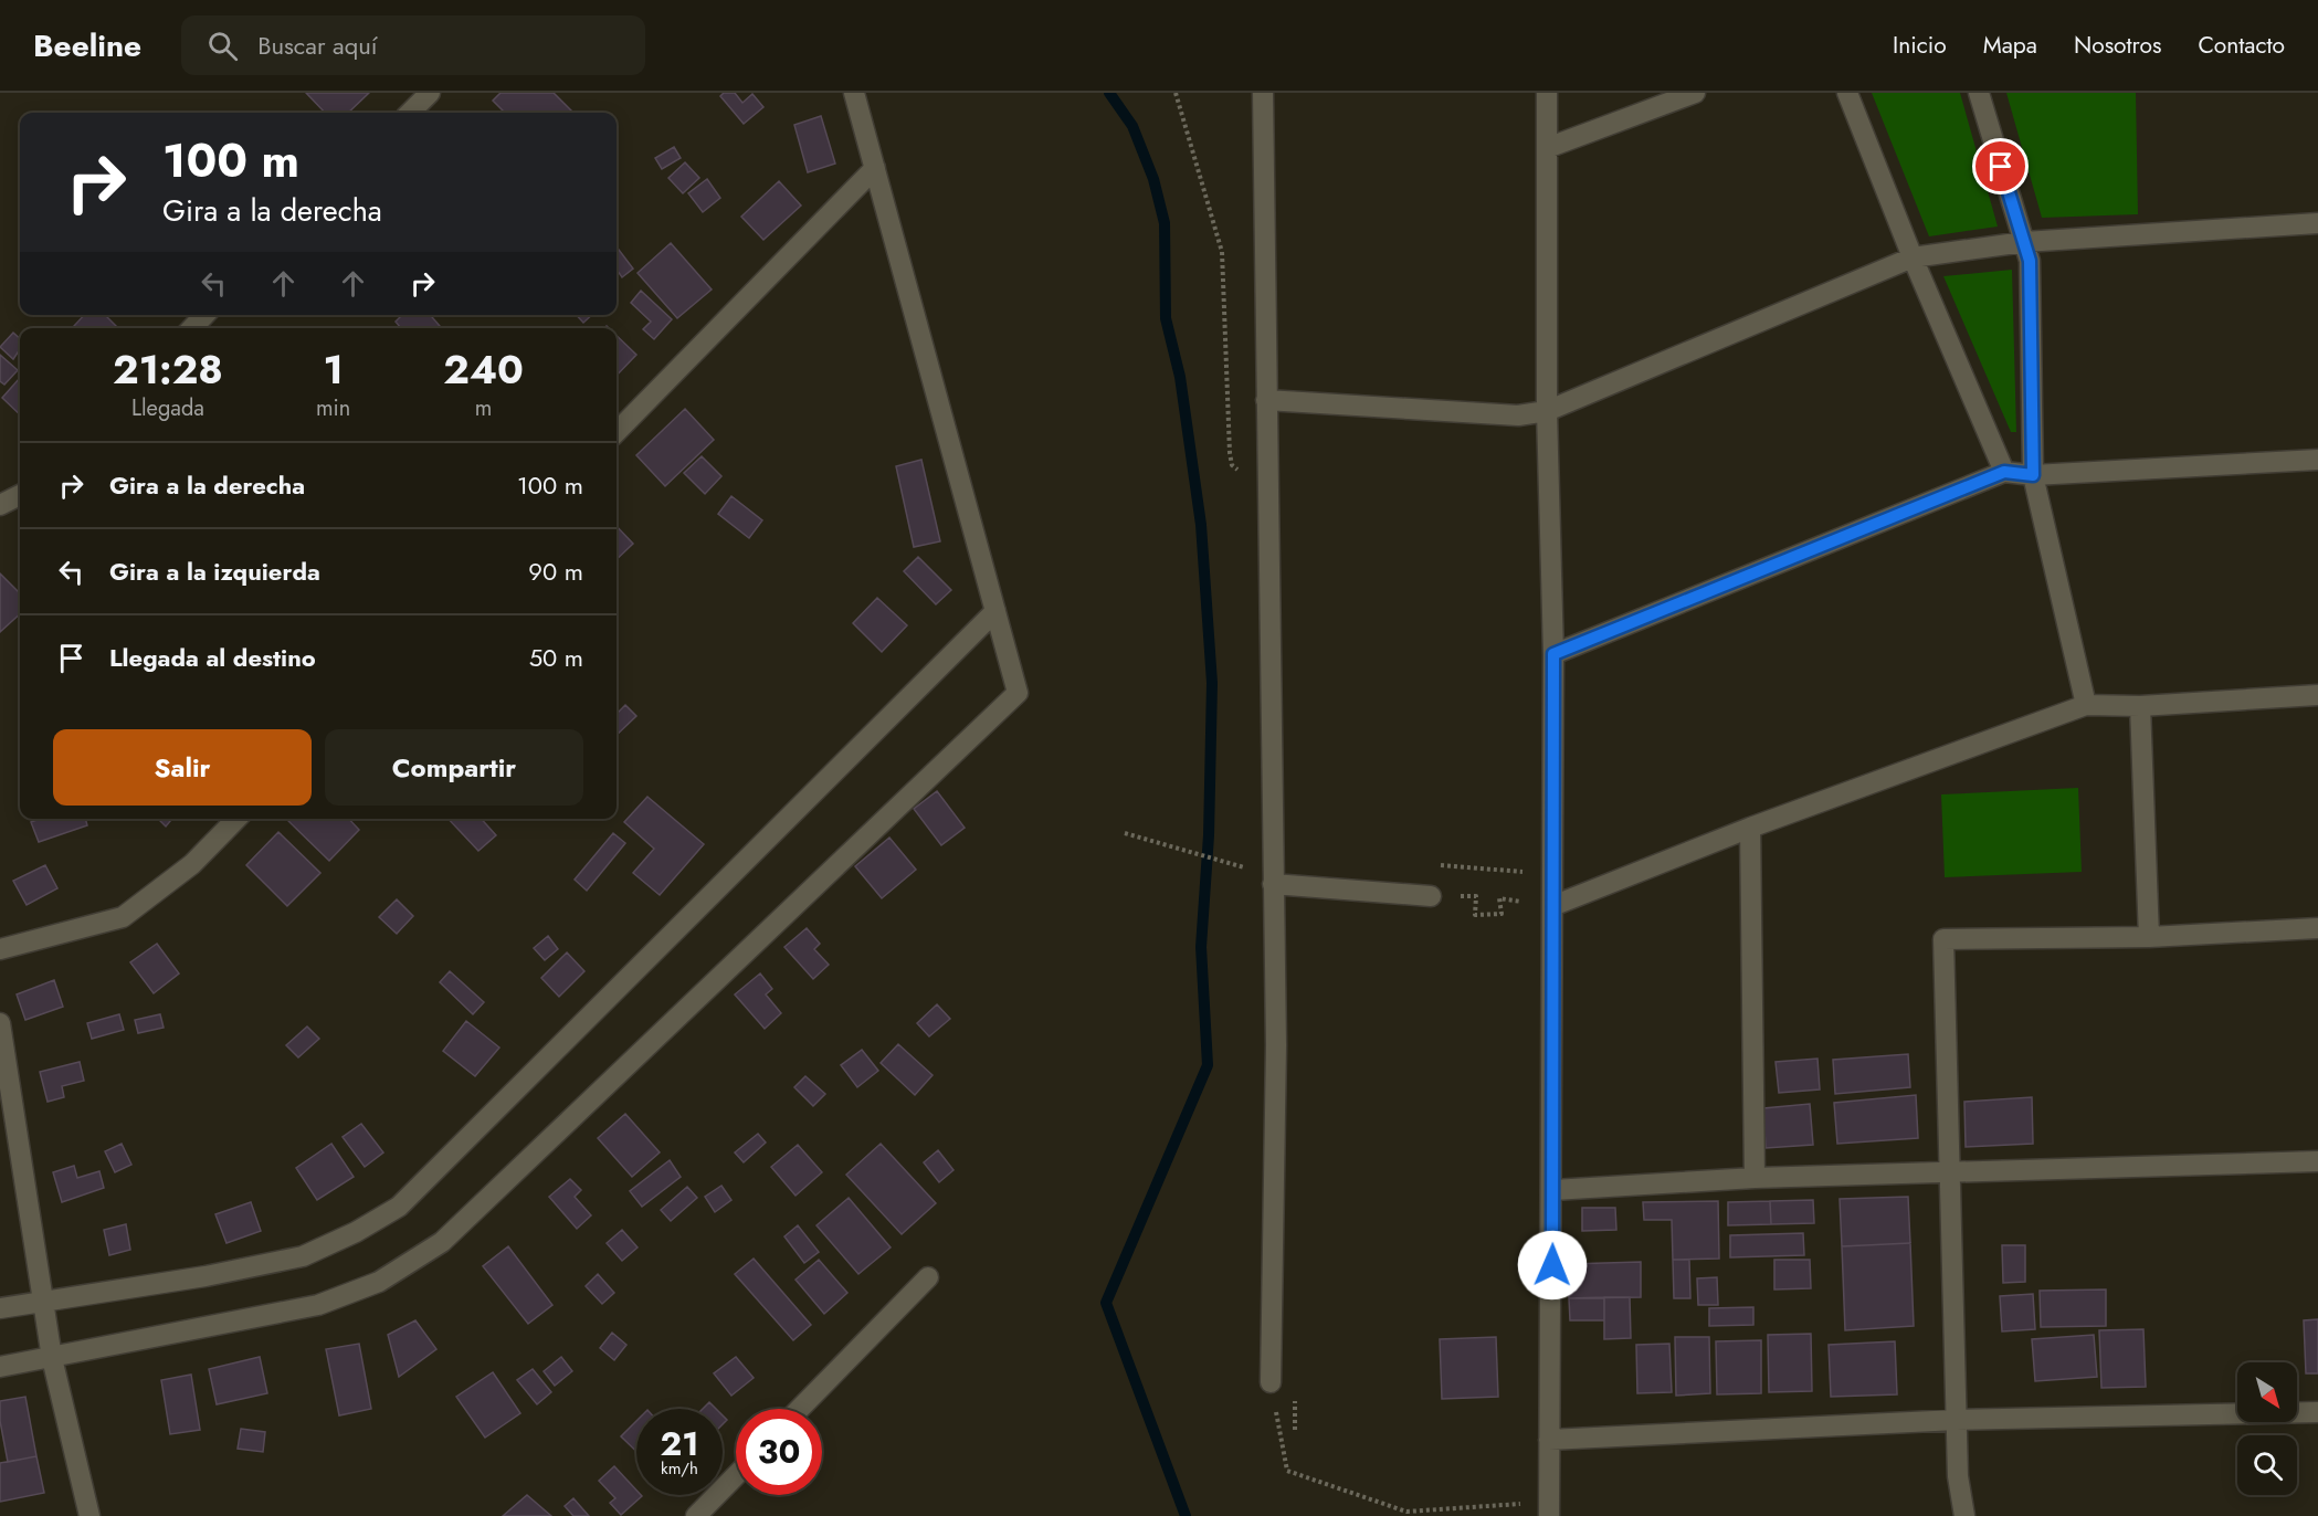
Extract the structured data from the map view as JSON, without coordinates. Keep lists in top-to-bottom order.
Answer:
{
  "north": "bottom right",
  "page": {
    "header": "Beeline",
    "search": "Buscar aquí",
    "nav": [
      "Inicio",
      "Mapa",
      "Nosotros",
      "Contacto"
    ],
    "turn": ["100 m", "Gira a la derecha"],
    "eta": [
      "21:28",
      "Llegada",
      "1",
      "min",
      "240",
      "m"
    ],
    "list": [
      {
        "name": "Gira a la derecha",
        "value": "100 m"
      },
      {
        "name": "Gira a la izquierda",
        "value": "90 m"
      },
      {
        "name": "Llegada al destino",
        "value": "50 m"
      }
    ],
    "buttons": ["Salir", "Compartir"],
    "speed": "21 km/h",
    "limit": "30"
  }
}
